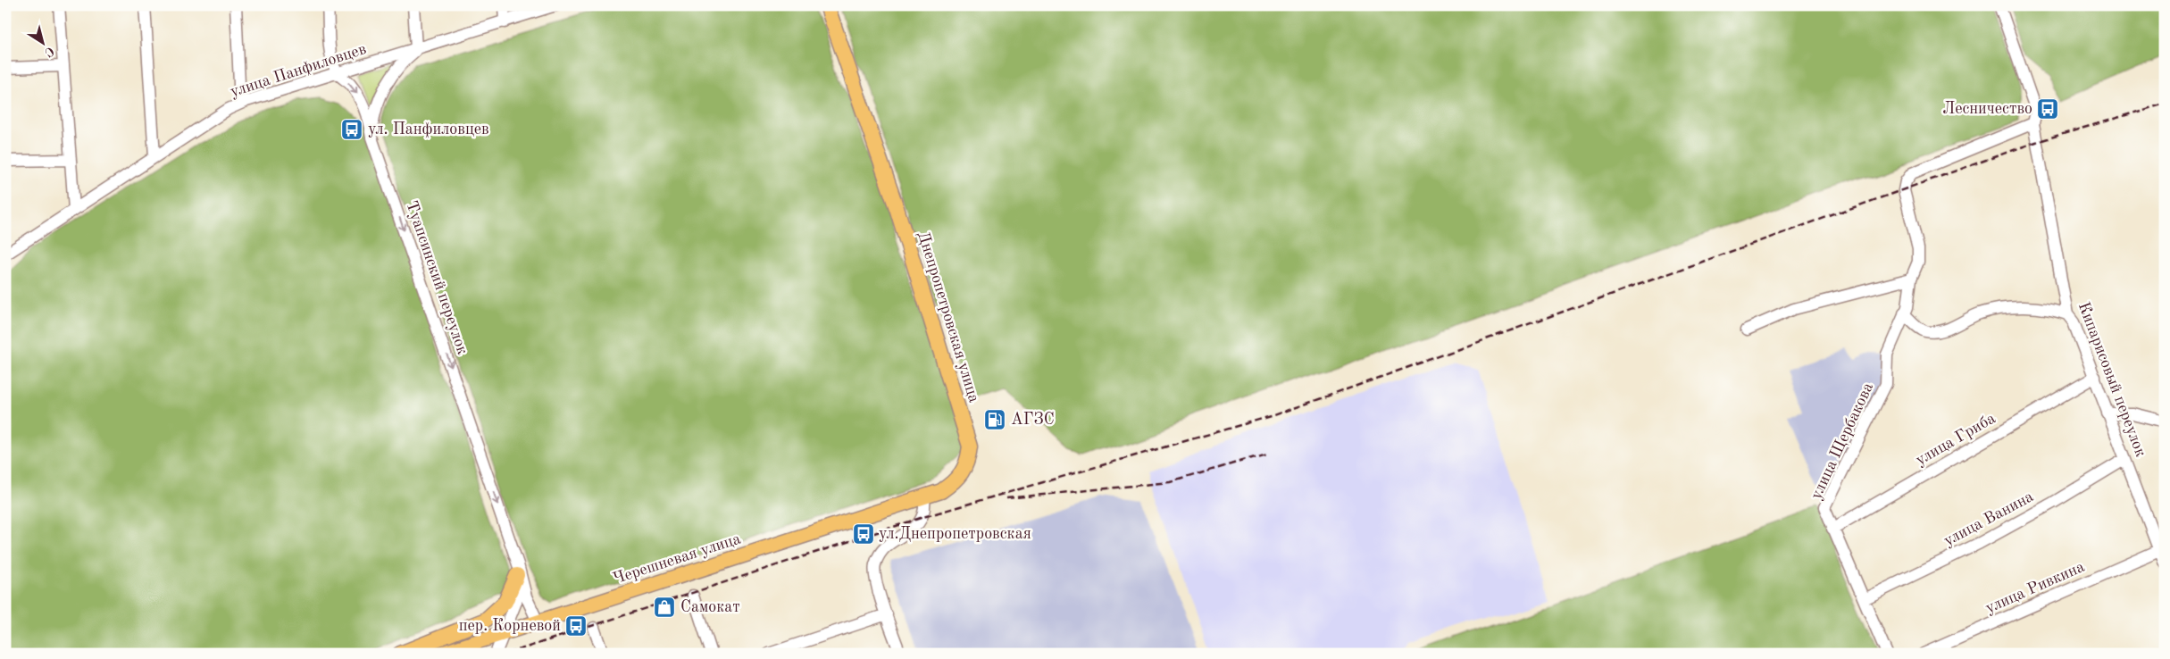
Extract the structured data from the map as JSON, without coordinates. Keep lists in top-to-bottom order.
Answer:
{
  "streets": {
    "main road": ["Днепропетровская улица", "Черешневая улица"],
    "street": [
      "улица Панфиловцев",
      "Туапсинский переулок",
      "Кипарисовый переулок",
      "улица Гриба",
      "улица Щербакова",
      "улица Ванина",
      "улица Ривкина"
    ]
  },
  "crossings": [
    ["улица Панфиловцев", "Туапсинский переулок"],
    ["Туапсинский переулок", "Черешневая улица"],
    ["Днепропетровская улица", "Черешневая улица"],
    ["Кипарисовый переулок", "улица Гриба"],
    ["Кипарисовый переулок", "улица Щербакова"],
    ["Кипарисовый переулок", "улица Ванина"],
    ["Кипарисовый переулок", "улица Ривкина"],
    ["улица Гриба", "улица Щербакова"],
    ["улица Щербакова", "улица Ванина"]
  ],
  "one_way": ["Туапсинский переулок"],
  "places": {
    "bus stop": [
      "Лесничество",
      "ул. Панфиловцев",
      "ул.Днепропетровская",
      "пер. Корневой"
    ],
    "fuel station": ["АГЗС"],
    "shop": ["Самокат"]
  },
  "north": "bottom right"
}
